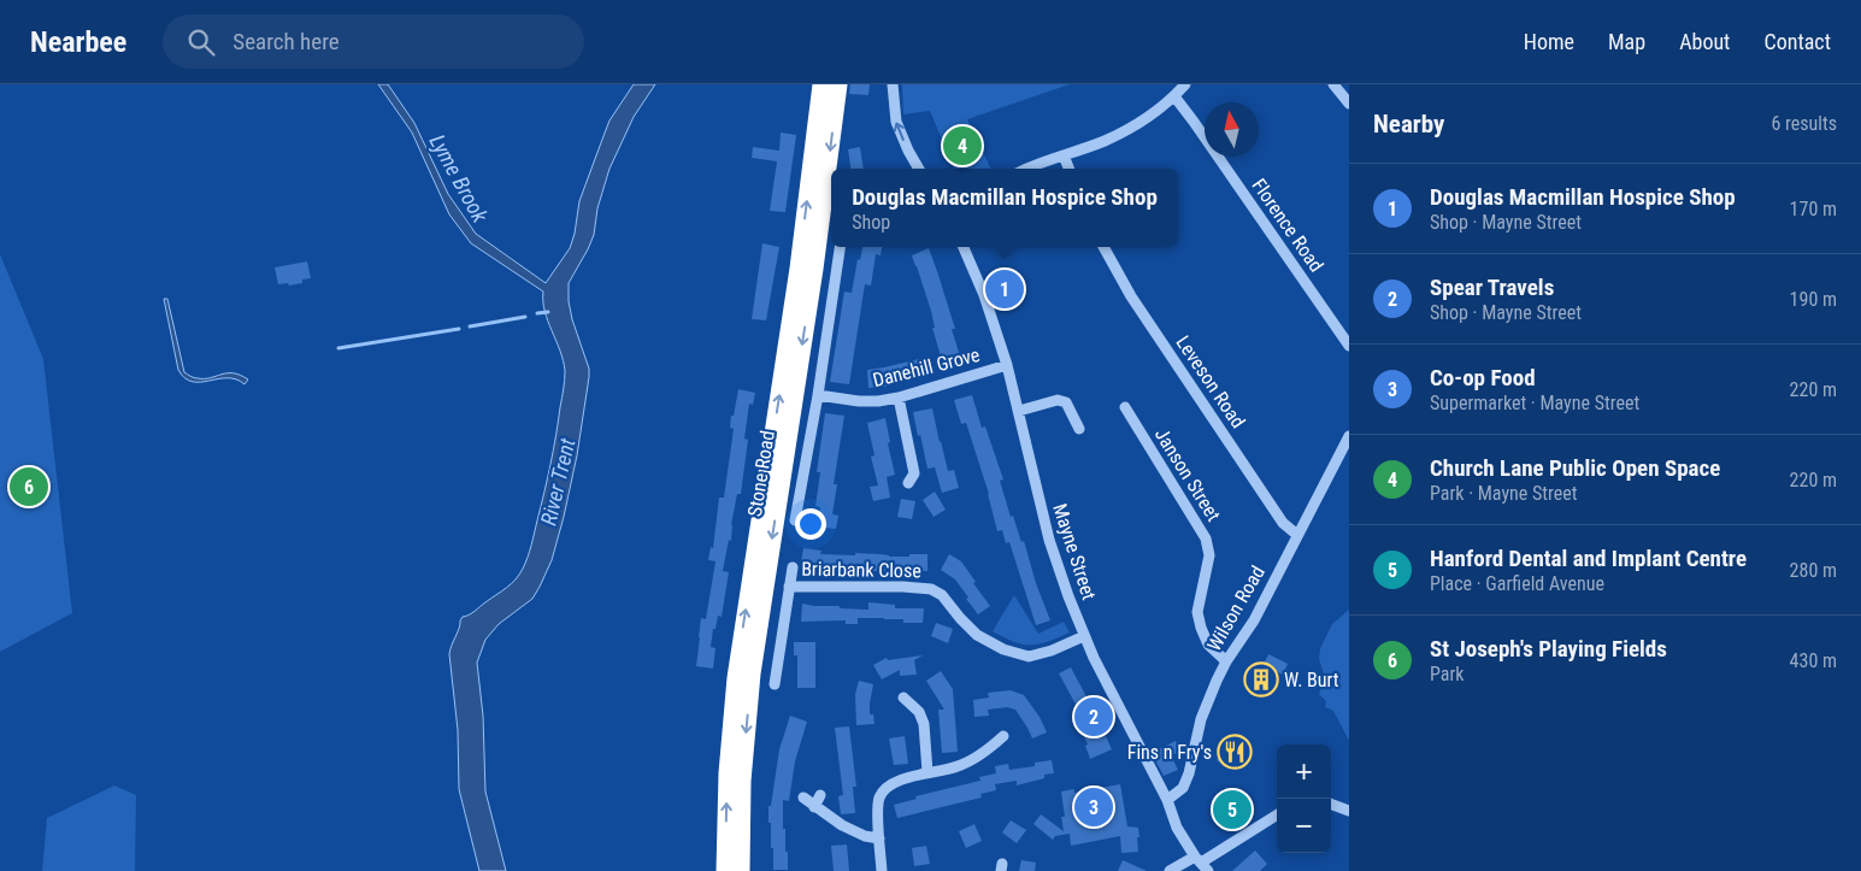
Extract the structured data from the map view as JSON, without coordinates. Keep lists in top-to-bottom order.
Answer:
{
  "streets": {
    "highway": ["Stone Road"],
    "street": [
      "Florence Road",
      "Danehill Grove",
      "Leveson Road",
      "Janson Street",
      "Mayne Street",
      "Briarbank Close",
      "Wilson Road"
    ]
  },
  "crossings": [
    ["Danehill Grove", "Mayne Street"],
    ["Leveson Road", "Wilson Road"],
    ["Janson Street", "Wilson Road"],
    ["Mayne Street", "Briarbank Close"],
    ["Mayne Street", "Wilson Road"]
  ],
  "water": ["Lyme Brook", "River Trent"],
  "places": {
    "building": ["W. Burt"],
    "restaurant": ["Fins n Fry's"]
  },
  "north": "top",
  "page": {
    "header": "Nearbee",
    "search": "Search here",
    "nav": [
      "Home",
      "Map",
      "About",
      "Contact"
    ],
    "heading": ["Nearby", "6 results"],
    "pins": [
      "4",
      "1",
      "6",
      "2",
      "3",
      "5"
    ],
    "list": [
      {
        "mark": "1",
        "name": "Douglas Macmillan Hospice Shop",
        "note": "Shop · Mayne Street",
        "value": "170 m"
      },
      {
        "mark": "2",
        "name": "Spear Travels",
        "note": "Shop · Mayne Street",
        "value": "190 m"
      },
      {
        "mark": "3",
        "name": "Co-op Food",
        "note": "Supermarket · Mayne Street",
        "value": "220 m"
      },
      {
        "mark": "4",
        "name": "Church Lane Public Open Space",
        "note": "Park · Mayne Street",
        "value": "220 m"
      },
      {
        "mark": "5",
        "name": "Hanford Dental and Implant Centre",
        "note": "Place · Garfield Avenue",
        "value": "280 m"
      },
      {
        "mark": "6",
        "name": "St Joseph's Playing Fields",
        "note": "Park",
        "value": "430 m"
      }
    ],
    "popup": ["Douglas Macmillan Hospice Shop", "Shop"],
    "map_buttons": ["+", "−"]
  }
}
